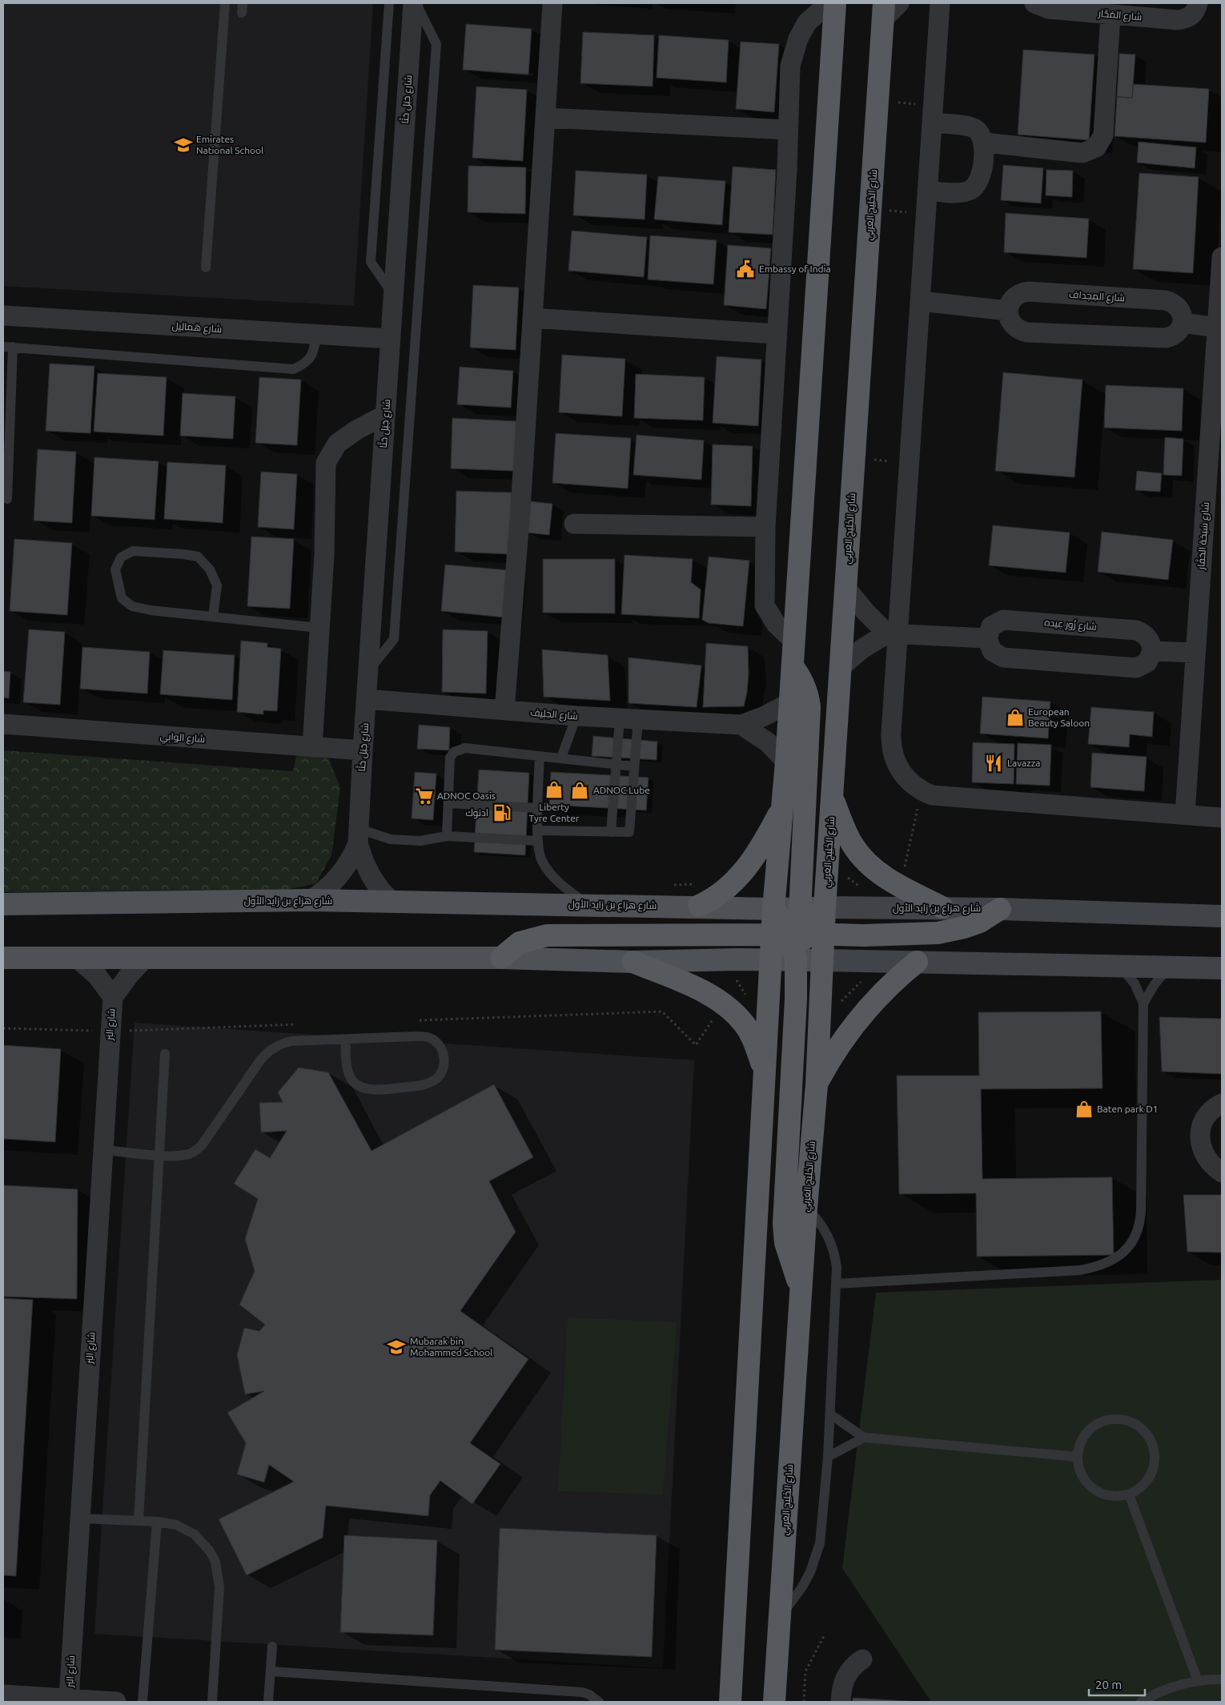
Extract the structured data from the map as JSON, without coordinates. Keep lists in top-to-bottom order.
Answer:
{
  "streets": {
    "highway": ["شارع الخَلِيج العَربِي"],
    "main road": ["شارع هزاع بن زايد الأول"],
    "street": [
      "شارع المَحَّار",
      "شارع جَبَل حَتَّا",
      "شارع المِجداف",
      "شارع هَمالِيل",
      "شارع سَبخة الحَفَّار",
      "شارع زُور عِيده",
      "شارع الحِلِيف",
      "شارع الوابِي",
      "شارع البَر"
    ]
  },
  "crossings": [
    ["شارع جَبَل حَتَّا", "شارع هَمالِيل"],
    ["شارع جَبَل حَتَّا", "شارع الحِلِيف"],
    ["شارع جَبَل حَتَّا", "شارع الوابِي"],
    ["شارع جَبَل حَتَّا", "شارع هزاع بن زايد الأول"],
    ["شارع الخَلِيج العَربِي", "شارع هزاع بن زايد الأول"]
  ],
  "places": {
    "school or university": ["Emirates National School", "Mubarak bin Mohammed School"],
    "public building": ["Embassy of India"],
    "shop": [
      "European Beauty Saloon",
      "Liberty Tyre Center",
      "ADNOC Lube",
      "Baten park D1"
    ],
    "restaurant": ["Lavazza"],
    "supermarket": ["ADNOC Oasis"],
    "fuel station": ["ادنوك"]
  },
  "scale_bar": "20 m"
}
